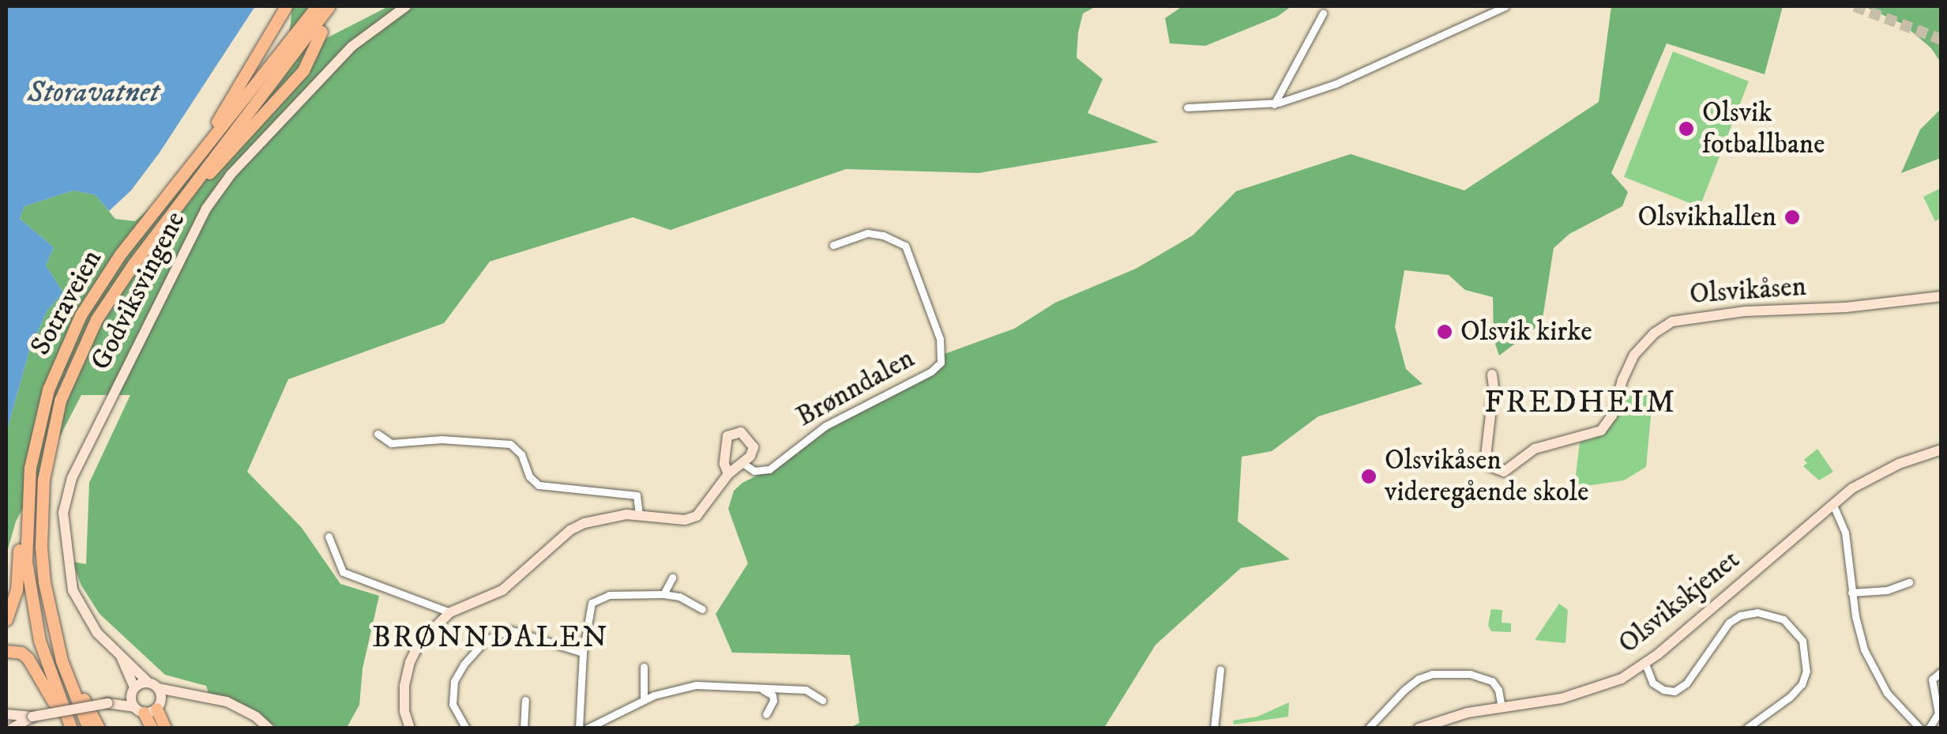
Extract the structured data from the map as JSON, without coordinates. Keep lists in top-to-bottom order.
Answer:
{
  "streets": {
    "highway": ["Sotraveien"],
    "main road": ["Godviksvingene", "Olsvikåsen", "Olsvikskjenet"],
    "street": ["Brønndalen"]
  },
  "districts": ["FREDHEIM", "BRØNNDALEN"],
  "water": ["Storavatnet"],
  "places": [
    "Olsvik fotballbane",
    "Olsvikhallen",
    "Olsvik kirke",
    "Olsvikåsen videregående skole"
  ]
}
